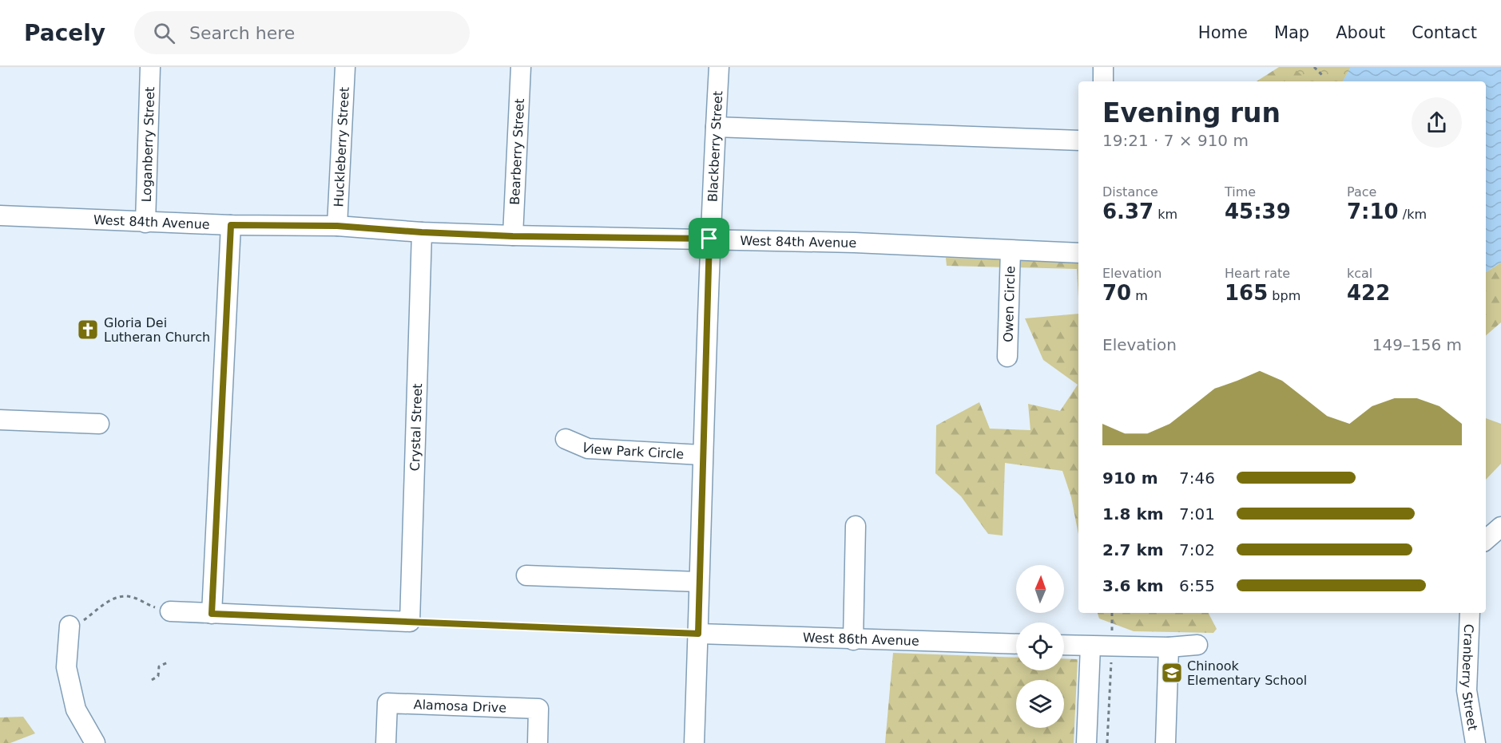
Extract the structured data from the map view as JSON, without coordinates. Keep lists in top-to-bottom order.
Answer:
{
  "streets": {
    "street": [
      "Loganberry Street",
      "Huckleberry Street",
      "Blackberry Street",
      "Bearberry Street",
      "West 84th Avenue",
      "Owen Circle",
      "Crystal Street",
      "View Park Circle",
      "West 86th Avenue",
      "Cranberry Street",
      "Alamosa Drive"
    ]
  },
  "crossings": [
    ["Loganberry Street", "West 84th Avenue"],
    ["Huckleberry Street", "West 84th Avenue"],
    ["Blackberry Street", "West 84th Avenue"],
    ["Blackberry Street", "View Park Circle"],
    ["Blackberry Street", "West 86th Avenue"],
    ["Bearberry Street", "West 84th Avenue"],
    ["West 84th Avenue", "Owen Circle"],
    ["West 84th Avenue", "Crystal Street"]
  ],
  "places": {
    "church": ["Gloria Dei Lutheran Church"],
    "school or university": ["Chinook Elementary School"]
  },
  "north": "top",
  "page": {
    "header": "Pacely",
    "search": "Search here",
    "nav": [
      "Home",
      "Map",
      "About",
      "Contact"
    ],
    "heading": ["Evening run", "19:21 · 7 × 910 m"],
    "stats": [
      ["Distance", "6.37 km"],
      ["Time", "45:39"],
      ["Pace", "7:10 /km"],
      ["Elevation", "70 m"],
      ["Heart rate", "165 bpm"],
      ["kcal", "422"]
    ],
    "chart": ["Elevation", "149–156 m"],
    "list": [
      {
        "name": "910 m",
        "note": "7:46"
      },
      {
        "name": "1.8 km",
        "note": "7:01"
      },
      {
        "name": "2.7 km",
        "note": "7:02"
      },
      {
        "name": "3.6 km",
        "note": "6:55"
      }
    ]
  }
}
